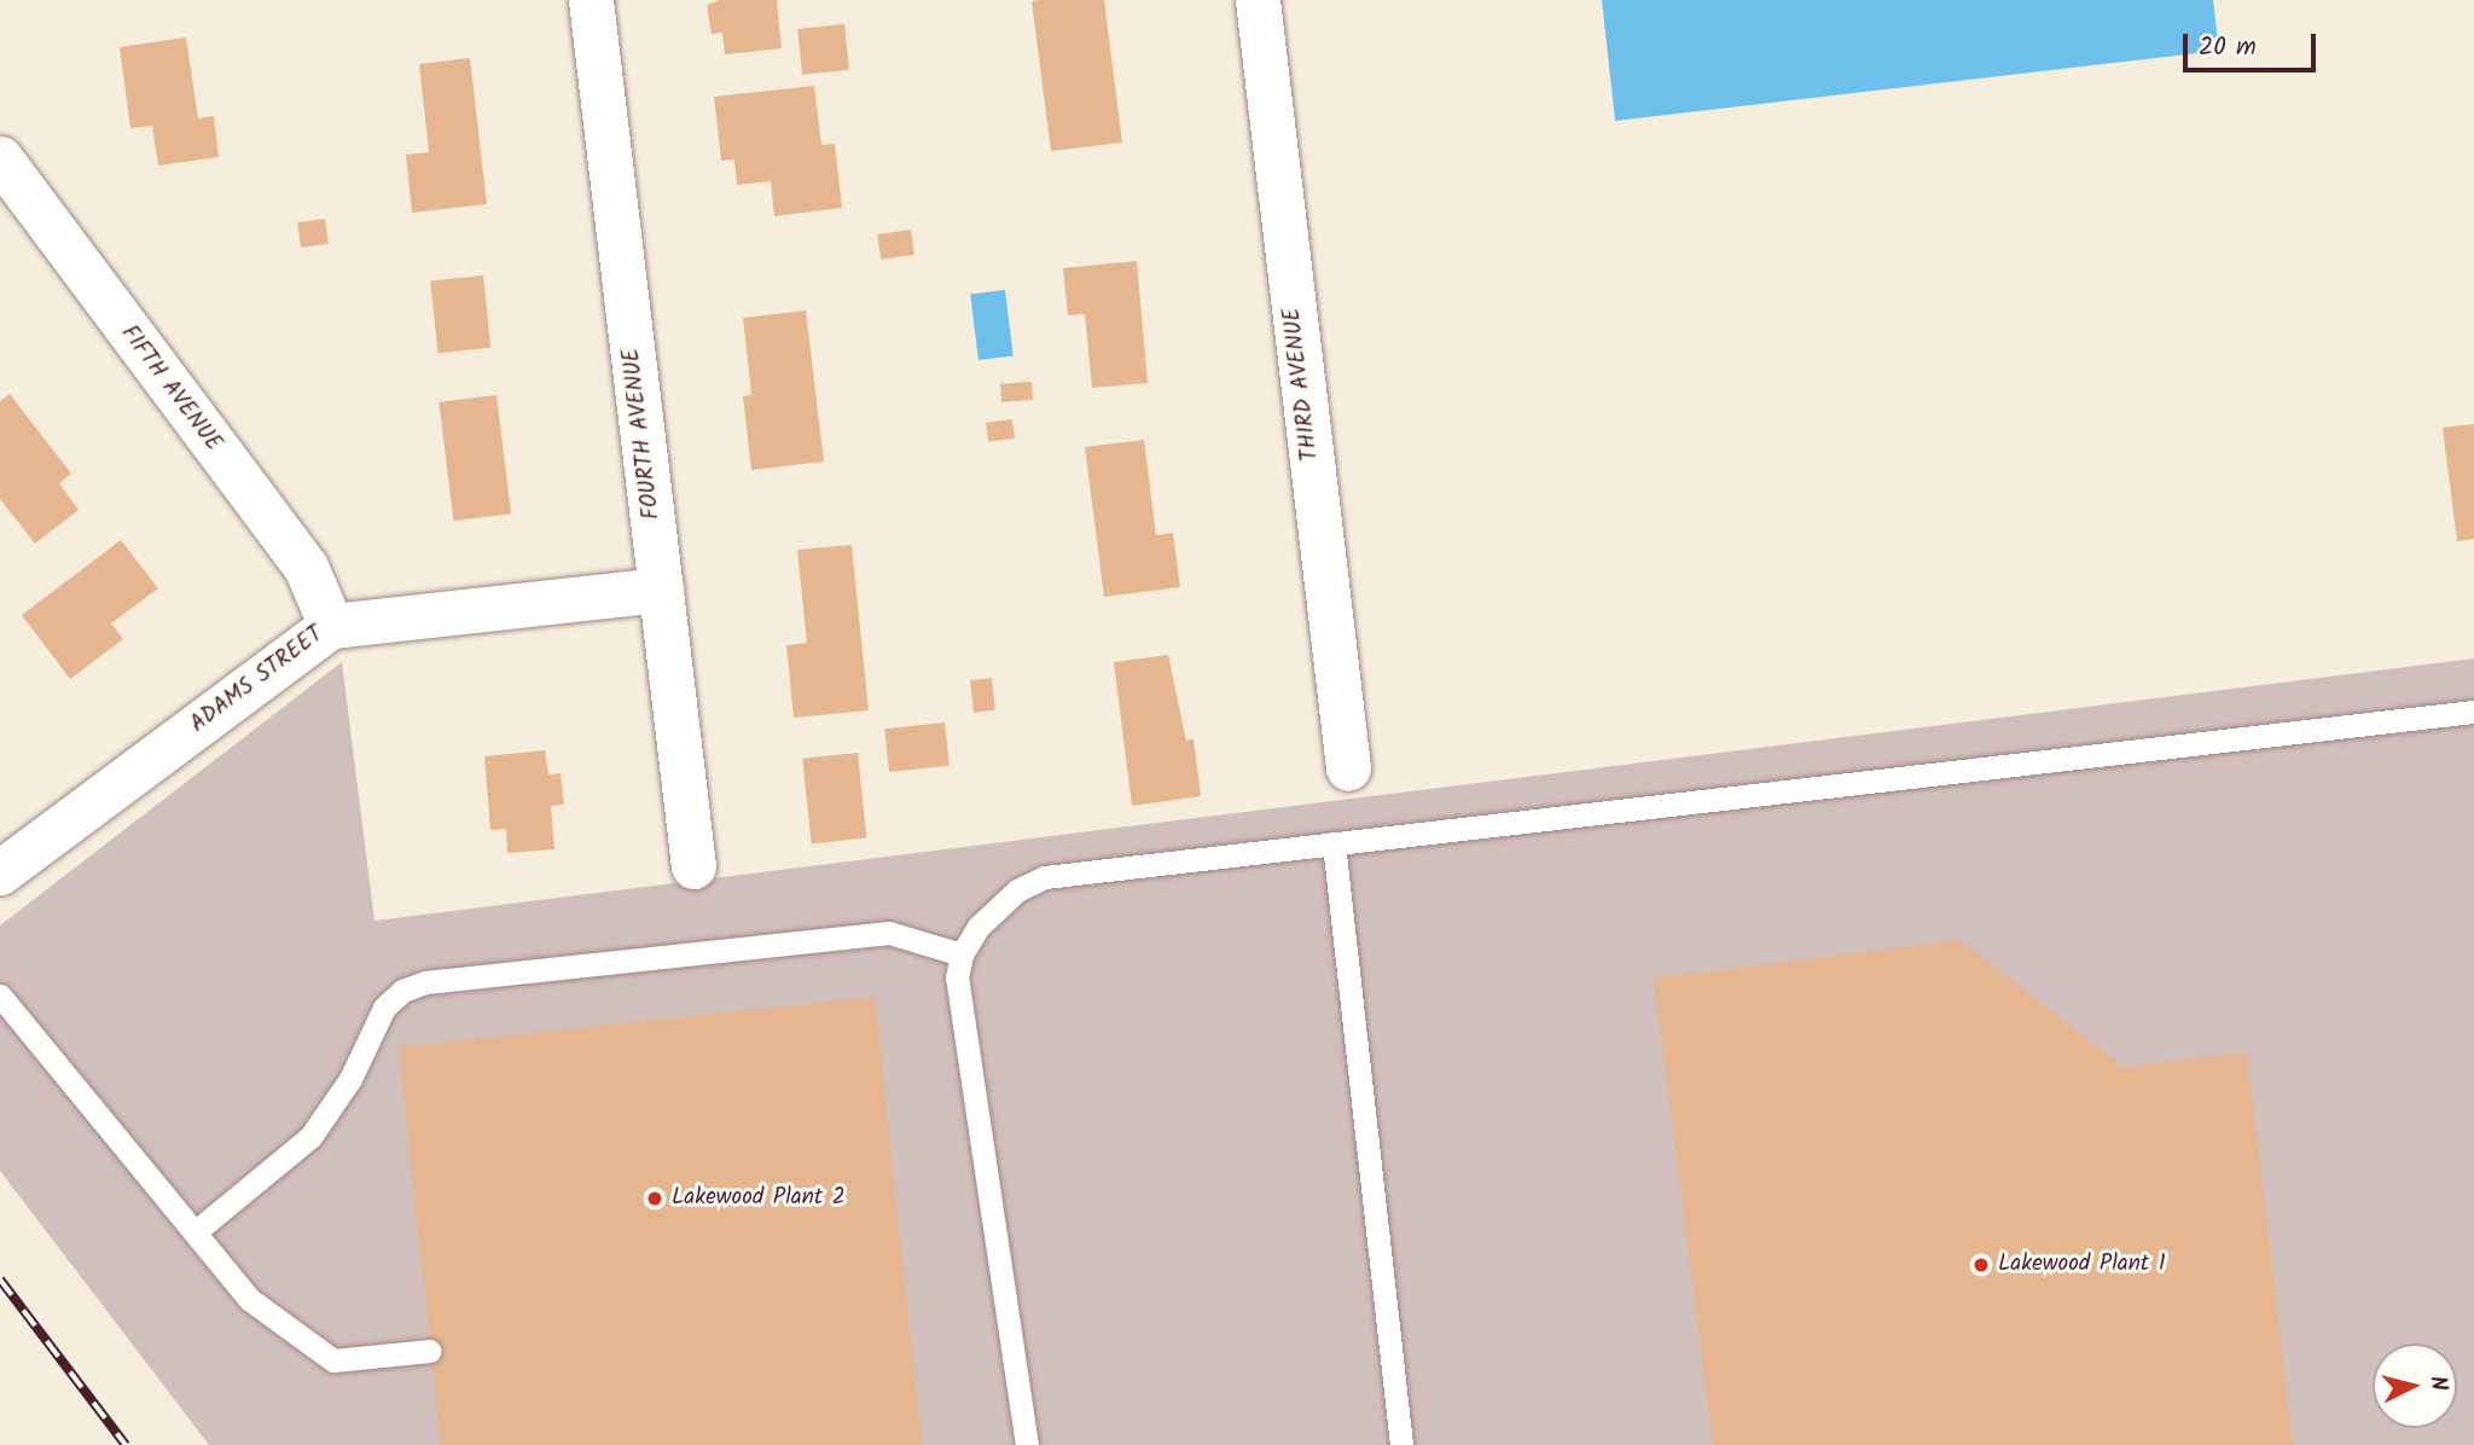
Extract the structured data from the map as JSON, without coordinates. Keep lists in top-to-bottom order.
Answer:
{
  "streets": {
    "street": [
      "THIRD AVENUE",
      "FIFTH AVENUE",
      "FOURTH AVENUE",
      "ADAMS STREET"
    ]
  },
  "crossings": [
    ["FIFTH AVENUE", "ADAMS STREET"],
    ["FOURTH AVENUE", "ADAMS STREET"]
  ],
  "places": ["Lakewood Plant 2", "Lakewood Plant 1"],
  "scale_bar": "20 m",
  "north": "right"
}
